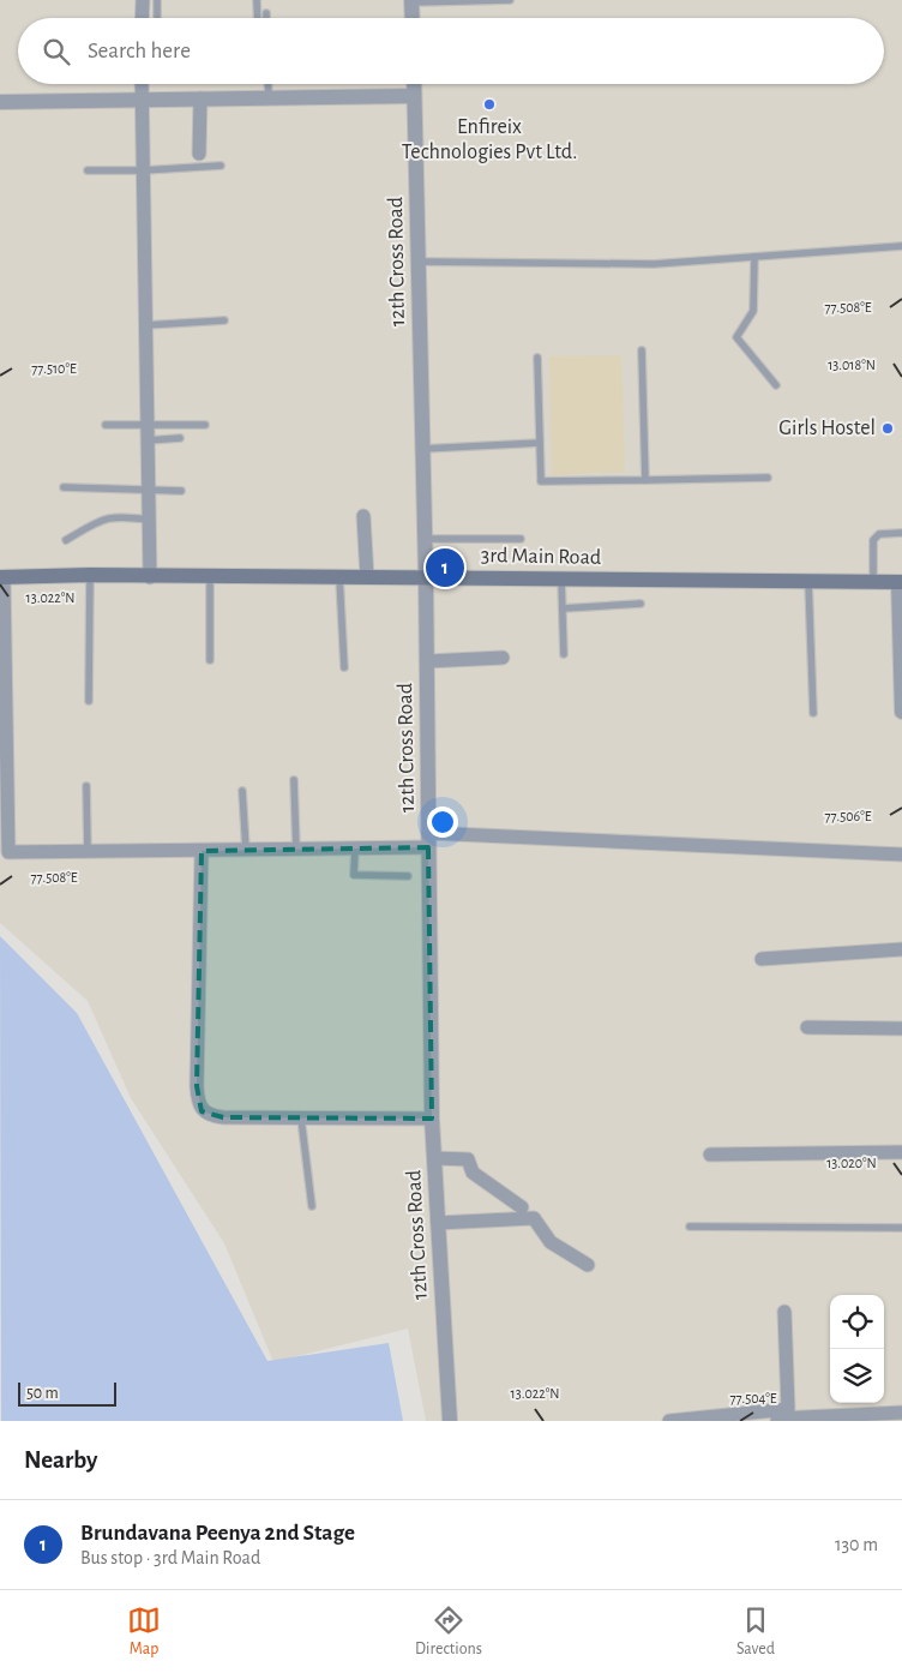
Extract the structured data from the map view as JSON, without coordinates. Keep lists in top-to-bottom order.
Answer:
{
  "streets": {
    "main road": ["3rd Main Road"],
    "street": ["12th Cross Road"]
  },
  "crossings": [
    ["12th Cross Road", "3rd Main Road"]
  ],
  "places": ["Enfireix Technologies Pvt Ltd.", "Girls Hostel"],
  "scale_bar": "50 m",
  "page": {
    "search": "Search here",
    "pins": "1",
    "scale": "50 m",
    "heading": "Nearby",
    "list": [
      {
        "mark": "1",
        "name": "Brundavana Peenya 2nd Stage",
        "note": "Bus stop · 3rd Main Road",
        "value": "130 m"
      }
    ],
    "nav": ["Map", "Directions", "Saved"]
  },
  "coordinates": [
    "77.508°E",
    "13.018°N",
    "77.510°E",
    "13.022°N",
    "77.506°E",
    "13.020°N",
    "77.504°E"
  ]
}
